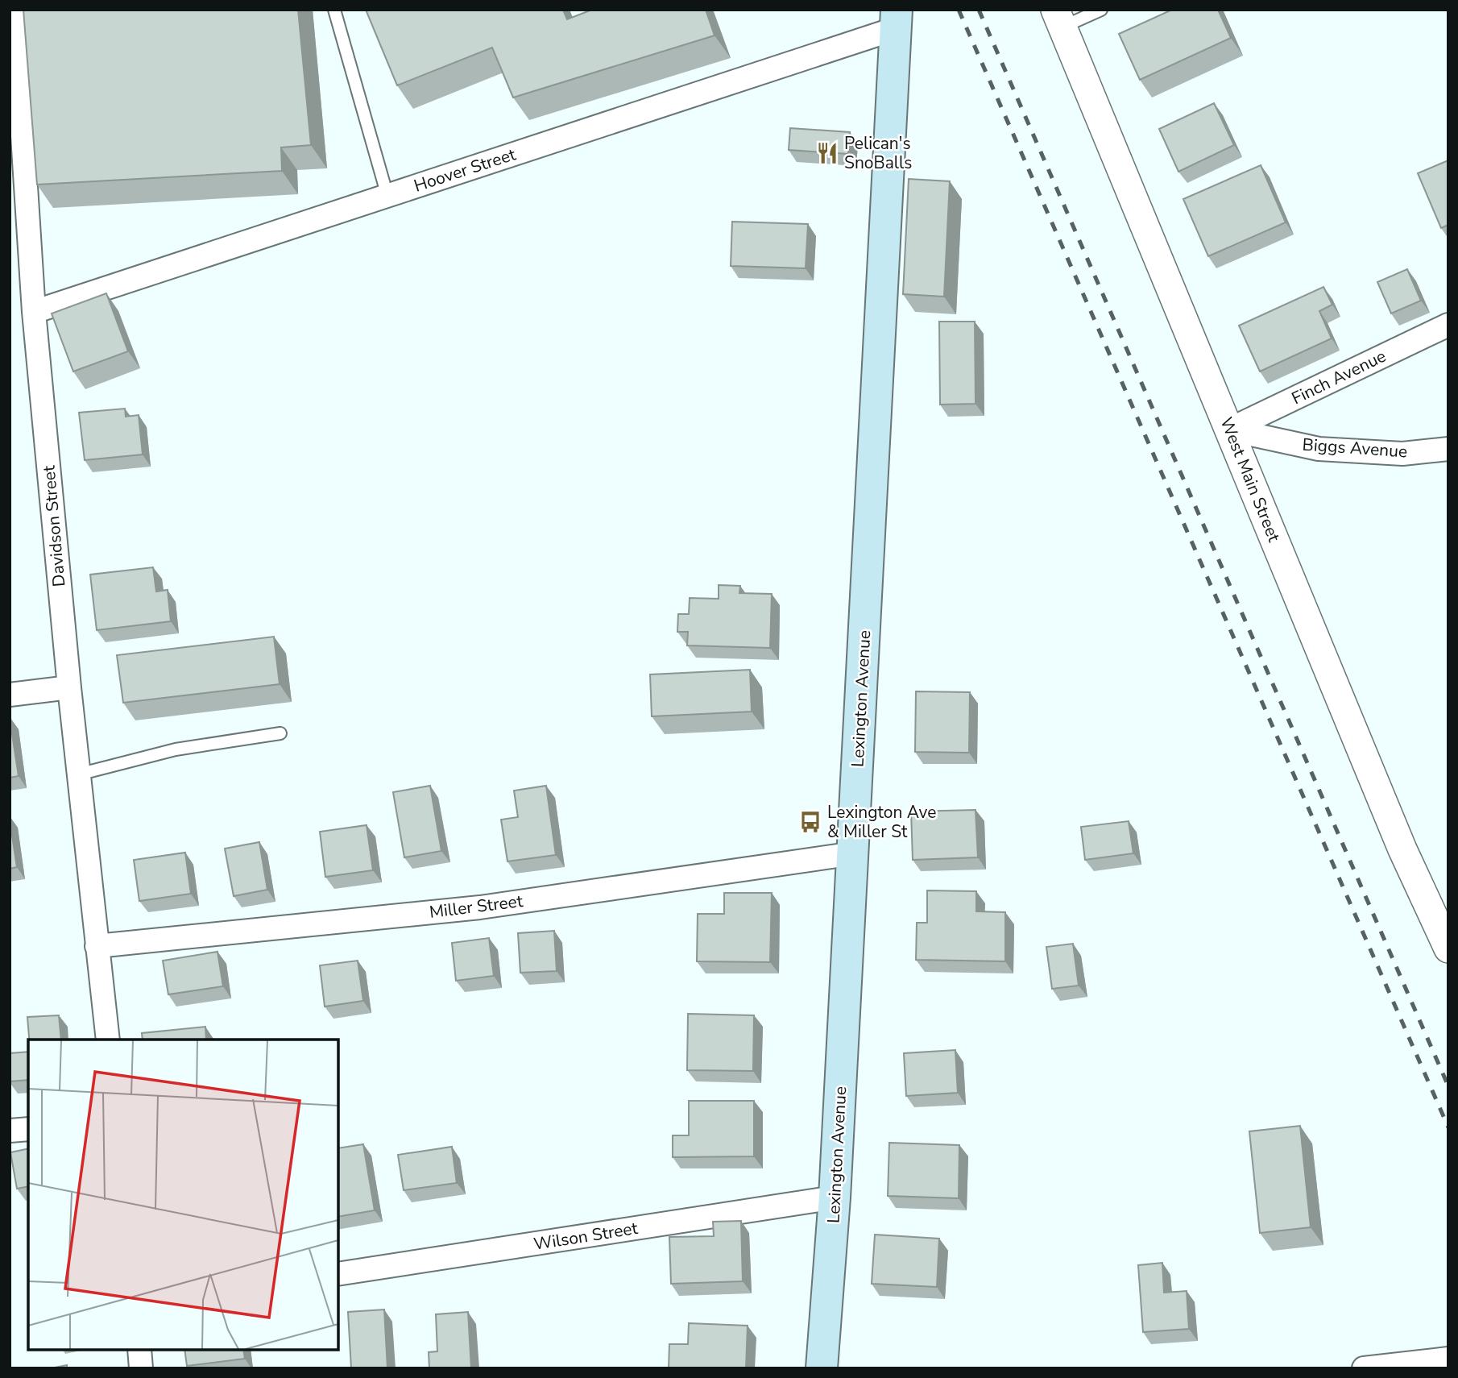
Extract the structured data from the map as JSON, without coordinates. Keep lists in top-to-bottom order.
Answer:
{
  "streets": {
    "main road": ["Lexington Avenue"],
    "street": [
      "Hoover Street",
      "Finch Avenue",
      "Biggs Avenue",
      "West Main Street",
      "Davidson Street",
      "Miller Street",
      "Wilson Street"
    ]
  },
  "crossings": [
    ["Hoover Street", "Davidson Street"],
    ["Hoover Street", "Lexington Avenue"],
    ["Finch Avenue", "Biggs Avenue"],
    ["Finch Avenue", "West Main Street"],
    ["Biggs Avenue", "West Main Street"],
    ["Davidson Street", "Miller Street"],
    ["Lexington Avenue", "Miller Street"],
    ["Lexington Avenue", "Wilson Street"]
  ],
  "places": {
    "restaurant": ["Pelican's SnoBalls"],
    "bus stop": ["Lexington Ave & Miller St"]
  }
}
